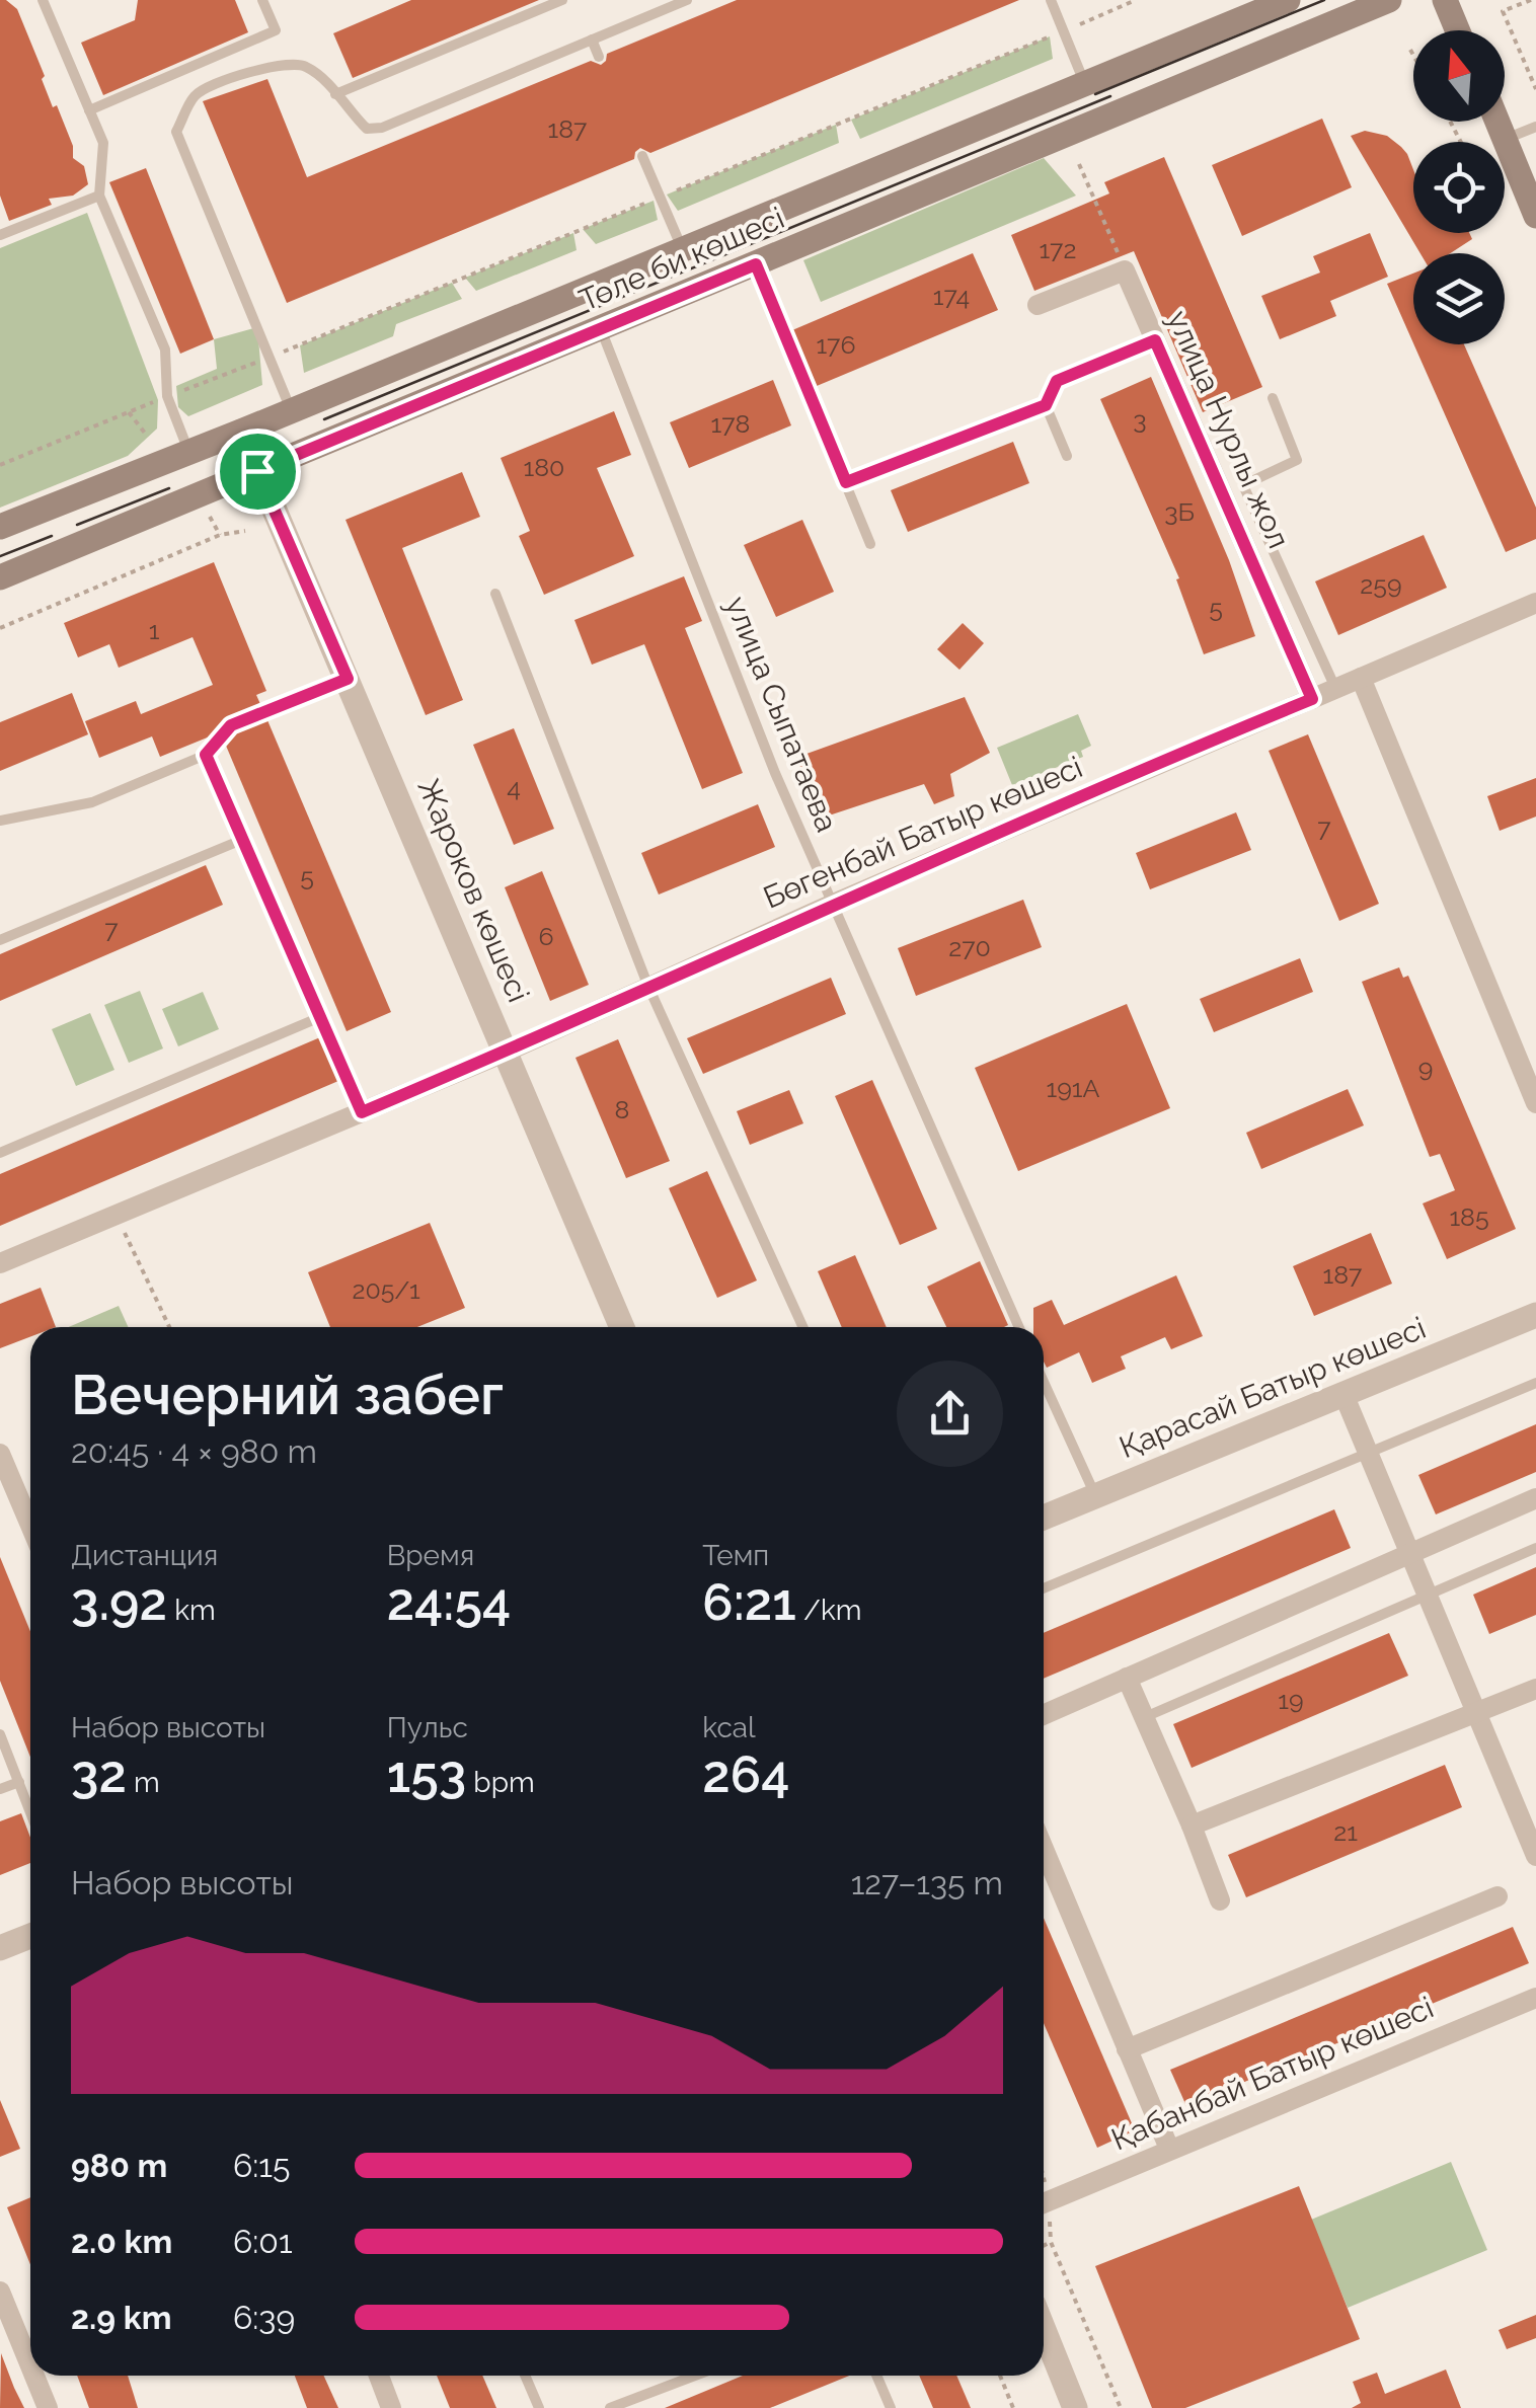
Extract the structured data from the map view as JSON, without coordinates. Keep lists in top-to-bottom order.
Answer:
{
  "streets": {
    "main road": ["Төле би көшесі"],
    "street": [
      "улица Нурлы жол",
      "Бөгенбай Батыр көшесі",
      "Жароков көшесі",
      "Қарасай Батыр көшесі",
      "Қабанбай Батыр көшесі"
    ],
    "lane": ["улица Сыпатаева"]
  },
  "crossings": [
    ["Төле би көшесі", "улица Сыпатаева"],
    ["Төле би көшесі", "Жароков көшесі"],
    ["улица Нурлы жол", "Бөгенбай Батыр көшесі"],
    ["улица Сыпатаева", "Бөгенбай Батыр көшесі"],
    ["Бөгенбай Батыр көшесі", "Жароков көшесі"]
  ],
  "house_numbers": [
    "187",
    "172",
    "174",
    "176",
    "3",
    "178",
    "180",
    "3Б",
    "259",
    "5",
    "1",
    "4",
    "7",
    "5",
    "7",
    "6",
    "270",
    "9",
    "191А",
    "8",
    "185",
    "187",
    "205/1",
    "19",
    "21"
  ],
  "north": "top",
  "page": {
    "heading": ["Вечерний забег", "20:45 · 4 × 980 m"],
    "stats": [
      ["Дистанция", "3.92 km"],
      ["Время", "24:54"],
      ["Темп", "6:21 /km"],
      ["Набор высоты", "32 m"],
      ["Пульс", "153 bpm"],
      ["kcal", "264"]
    ],
    "chart": ["Набор высоты", "127–135 m"],
    "list": [
      {
        "name": "980 m",
        "note": "6:15"
      },
      {
        "name": "2.0 km",
        "note": "6:01"
      },
      {
        "name": "2.9 km",
        "note": "6:39"
      }
    ]
  }
}
